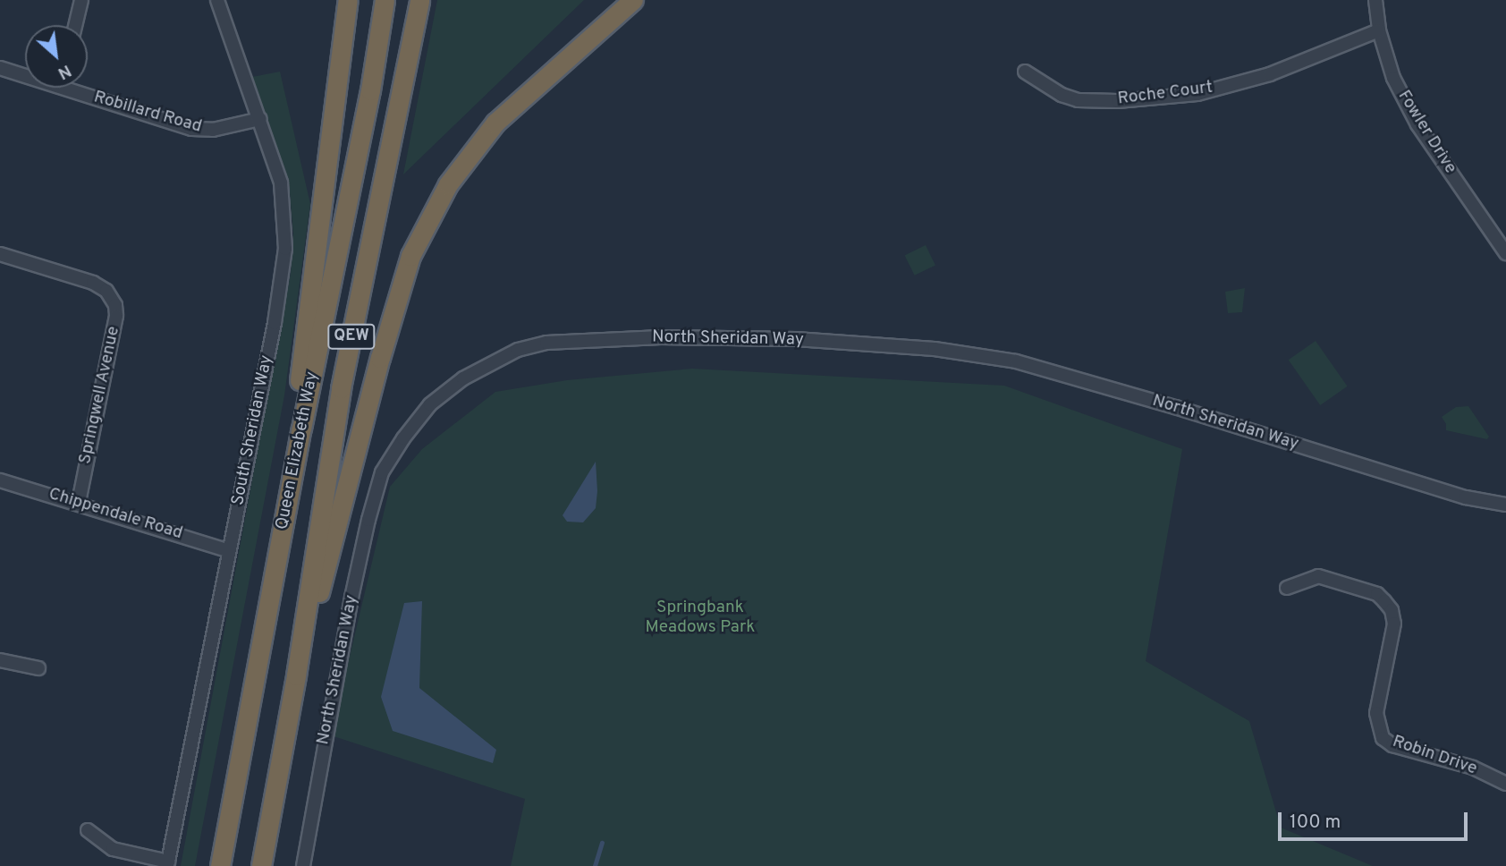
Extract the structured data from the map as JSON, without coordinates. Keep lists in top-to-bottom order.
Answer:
{
  "streets": {
    "highway": ["QEW", "Queen Elizabeth Way"],
    "street": [
      "Roche Court",
      "Robillard Road",
      "Fowler Drive",
      "North Sheridan Way",
      "Springwell Avenue",
      "South Sheridan Way",
      "Chippendale Road",
      "Robin Drive"
    ]
  },
  "crossings": [
    ["Roche Court", "Fowler Drive"],
    ["Robillard Road", "South Sheridan Way"],
    ["Springwell Avenue", "Chippendale Road"],
    ["South Sheridan Way", "Chippendale Road"]
  ],
  "parks": ["Springbank Meadows Park"],
  "scale_bar": "100 m",
  "north": "bottom right"
}
